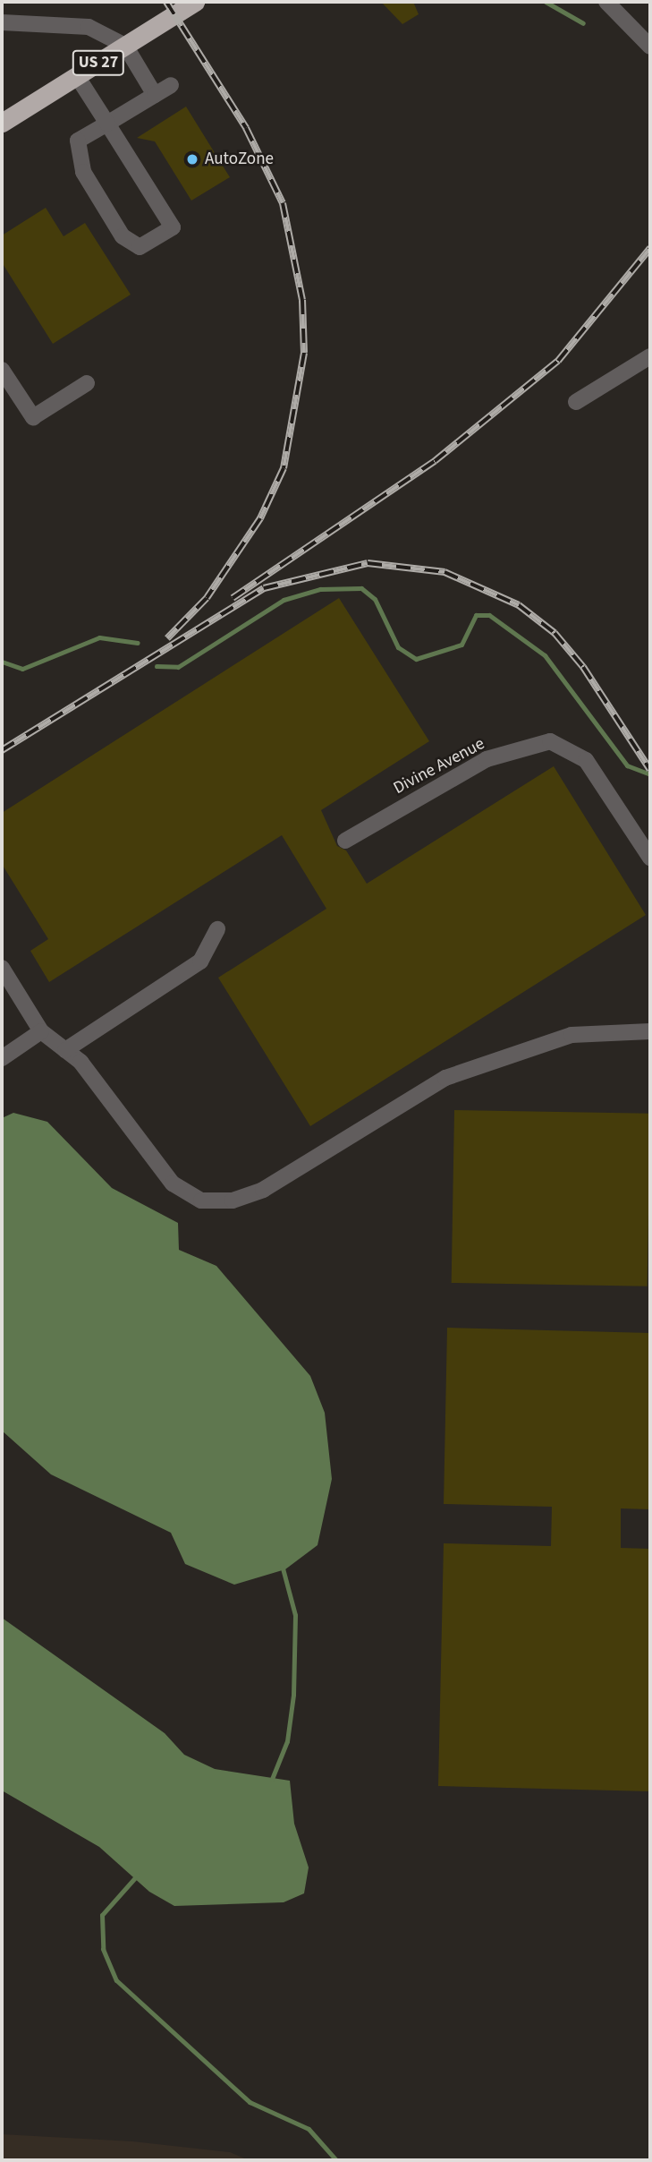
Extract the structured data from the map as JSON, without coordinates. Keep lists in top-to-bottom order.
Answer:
{
  "streets": {
    "highway": ["US 27"],
    "street": ["Divine Avenue"]
  },
  "places": ["AutoZone"]
}
